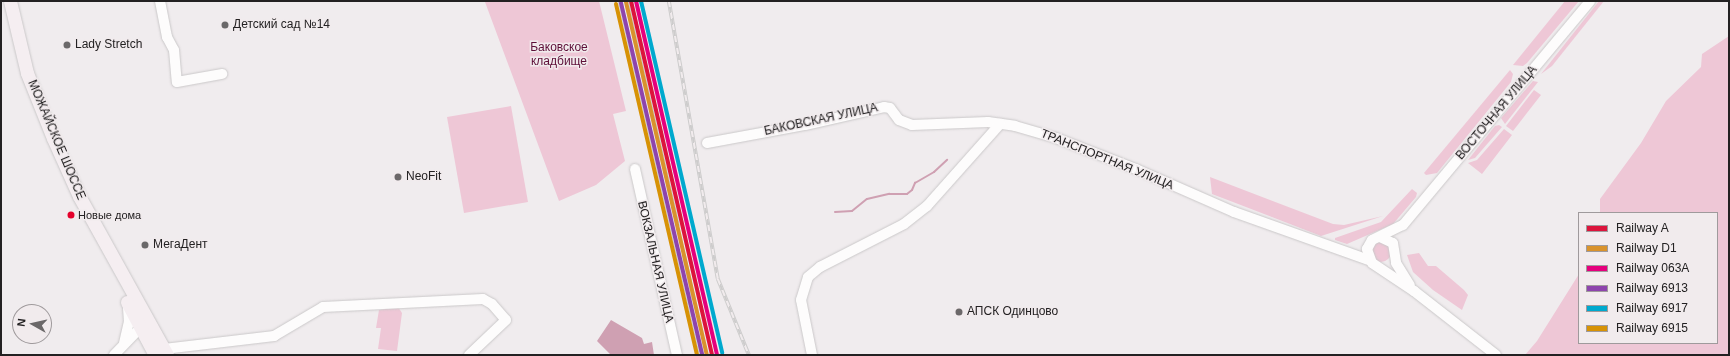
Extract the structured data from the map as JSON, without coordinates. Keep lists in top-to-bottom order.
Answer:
{
  "streets": {
    "main road": ["МОЖАЙСКОЕ ШОССЕ"],
    "street": [
      "ВОСТОЧНАЯ УЛИЦА",
      "БАКОВСКАЯ УЛИЦА",
      "ТРАНСПОРТНАЯ УЛИЦА",
      "ВОКЗАЛЬНАЯ УЛИЦА"
    ]
  },
  "crossings": [
    ["ВОСТОЧНАЯ УЛИЦА", "ТРАНСПОРТНАЯ УЛИЦА"],
    ["БАКОВСКАЯ УЛИЦА", "ТРАНСПОРТНАЯ УЛИЦА"]
  ],
  "parks": ["Баковское кладбище"],
  "places": [
    "Детский сад №14",
    "Lady Stretch",
    "NeoFit",
    "Новые дома",
    "МегаДент",
    "АПСК Одинцово"
  ],
  "lines": [
    "rail line A",
    "rail line 063А",
    "rail line 6917",
    "rail line D1",
    "rail line 6913",
    "rail line 6915"
  ],
  "legend": [
    "Railway A",
    "Railway D1",
    "Railway 063А",
    "Railway 6913",
    "Railway 6917",
    "Railway 6915"
  ],
  "north": "left"
}
